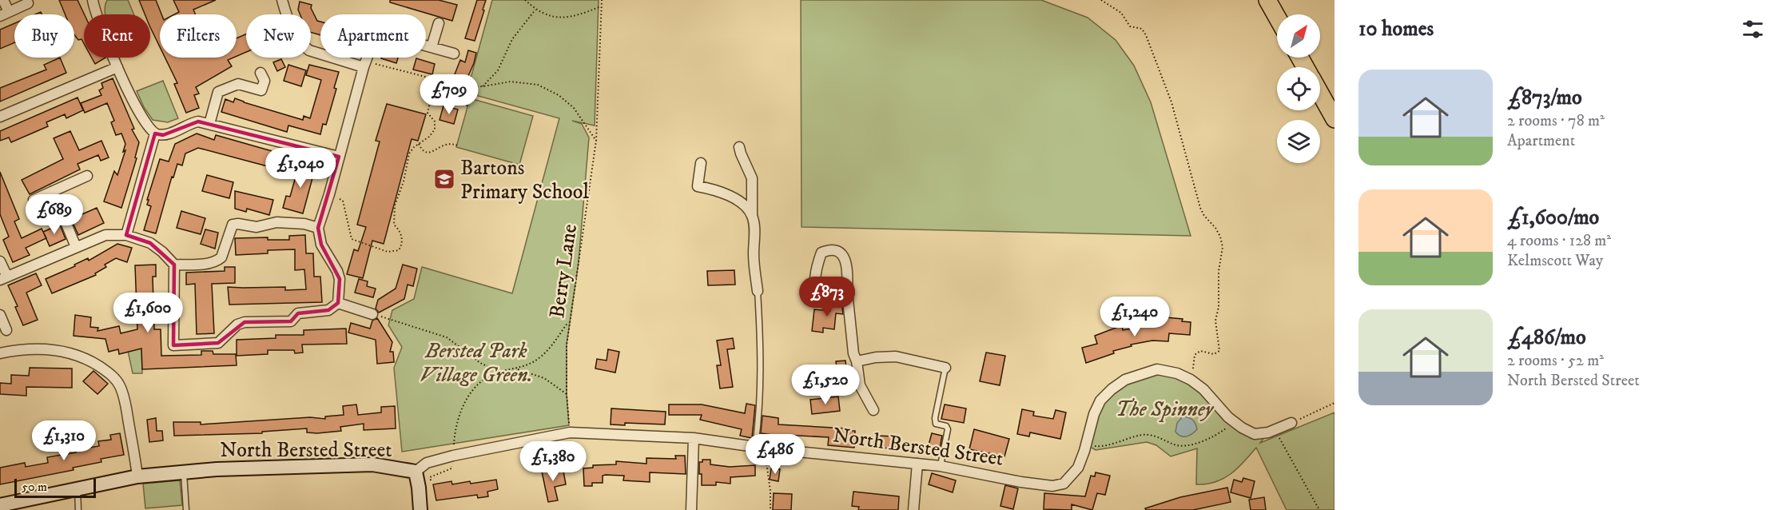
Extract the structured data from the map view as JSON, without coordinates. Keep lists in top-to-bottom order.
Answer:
{
  "streets": {
    "street": ["North Bersted Street"],
    "path": ["Berry Lane"]
  },
  "crossings": [
    ["Berry Lane", "North Bersted Street"]
  ],
  "parks": ["Bersted Park Village Green.", "The Spinney"],
  "places": {
    "school or university": ["Bartons Primary School"]
  },
  "scale_bar": "50 m",
  "north": "top right",
  "page": {
    "heading": "10 homes",
    "chip": [
      "Buy",
      "Rent",
      "Filters",
      "New",
      "Apartment"
    ],
    "list": [
      {
        "name": "£873/mo",
        "note": "2 rooms · 78 m² · Apartment"
      },
      {
        "name": "£1,600/mo",
        "note": "4 rooms · 128 m² · Kelmscott Way"
      },
      {
        "name": "£486/mo",
        "note": "2 rooms · 52 m² · North Bersted Street"
      }
    ],
    "price": [
      "£709",
      "£1,040",
      "£689",
      "£873",
      "£1,600",
      "£1,240",
      "£1,520",
      "£1,310",
      "£486",
      "£1,380"
    ],
    "scale": "50 m"
  }
}
